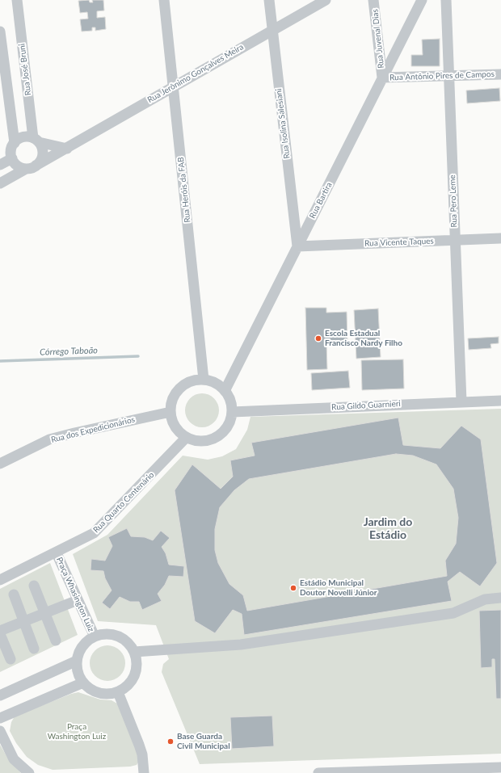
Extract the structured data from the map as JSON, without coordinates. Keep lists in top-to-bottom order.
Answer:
{
  "streets": {
    "street": [
      "Rua Juvenal Dias",
      "Rua José Bruni",
      "Rua Jerônimo Gonçalves Meira",
      "Rua Antônio Pires de Campos",
      "Rua Isolina Salesiani",
      "Rua Heróis da FAB",
      "Rua Bartira",
      "Rua Pero Leme",
      "Rua Vicente Taques",
      "Rua Gildo Guarnieri",
      "Rua dos Expedicionários",
      "Rua Quarto Centenário",
      "Praça Whasington Luiz"
    ]
  },
  "crossings": [
    ["Rua Juvenal Dias", "Rua Antônio Pires de Campos"],
    ["Rua Juvenal Dias", "Rua Bartira"],
    ["Rua José Bruni", "Rua Jerônimo Gonçalves Meira"],
    ["Rua Jerônimo Gonçalves Meira", "Rua Isolina Salesiani"],
    ["Rua Jerônimo Gonçalves Meira", "Rua Heróis da FAB"],
    ["Rua Antônio Pires de Campos", "Rua Bartira"],
    ["Rua Antônio Pires de Campos", "Rua Pero Leme"],
    ["Rua Isolina Salesiani", "Rua Bartira"],
    ["Rua Isolina Salesiani", "Rua Vicente Taques"],
    ["Rua Heróis da FAB", "Rua Bartira"],
    ["Rua Heróis da FAB", "Rua Gildo Guarnieri"],
    ["Rua Heróis da FAB", "Rua dos Expedicionários"],
    ["Rua Heróis da FAB", "Rua Quarto Centenário"],
    ["Rua Bartira", "Rua Vicente Taques"],
    ["Rua Bartira", "Rua Gildo Guarnieri"],
    ["Rua Bartira", "Rua dos Expedicionários"],
    ["Rua Bartira", "Rua Quarto Centenário"],
    ["Rua Pero Leme", "Rua Vicente Taques"],
    ["Rua Pero Leme", "Rua Gildo Guarnieri"],
    ["Rua Gildo Guarnieri", "Rua dos Expedicionários"],
    ["Rua Gildo Guarnieri", "Rua Quarto Centenário"],
    ["Rua dos Expedicionários", "Rua Quarto Centenário"],
    ["Rua Quarto Centenário", "Praça Whasington Luiz"]
  ],
  "districts": ["Jardim do Estádio"],
  "water": ["Córrego Taboão"],
  "parks": ["Praça Washington Luiz"],
  "places": ["Escola Estadual Francisco Nardy Filho", "Estádio Municipal Doutor Novelli Júnior", "Base Guarda Civil Municipal"]
}
